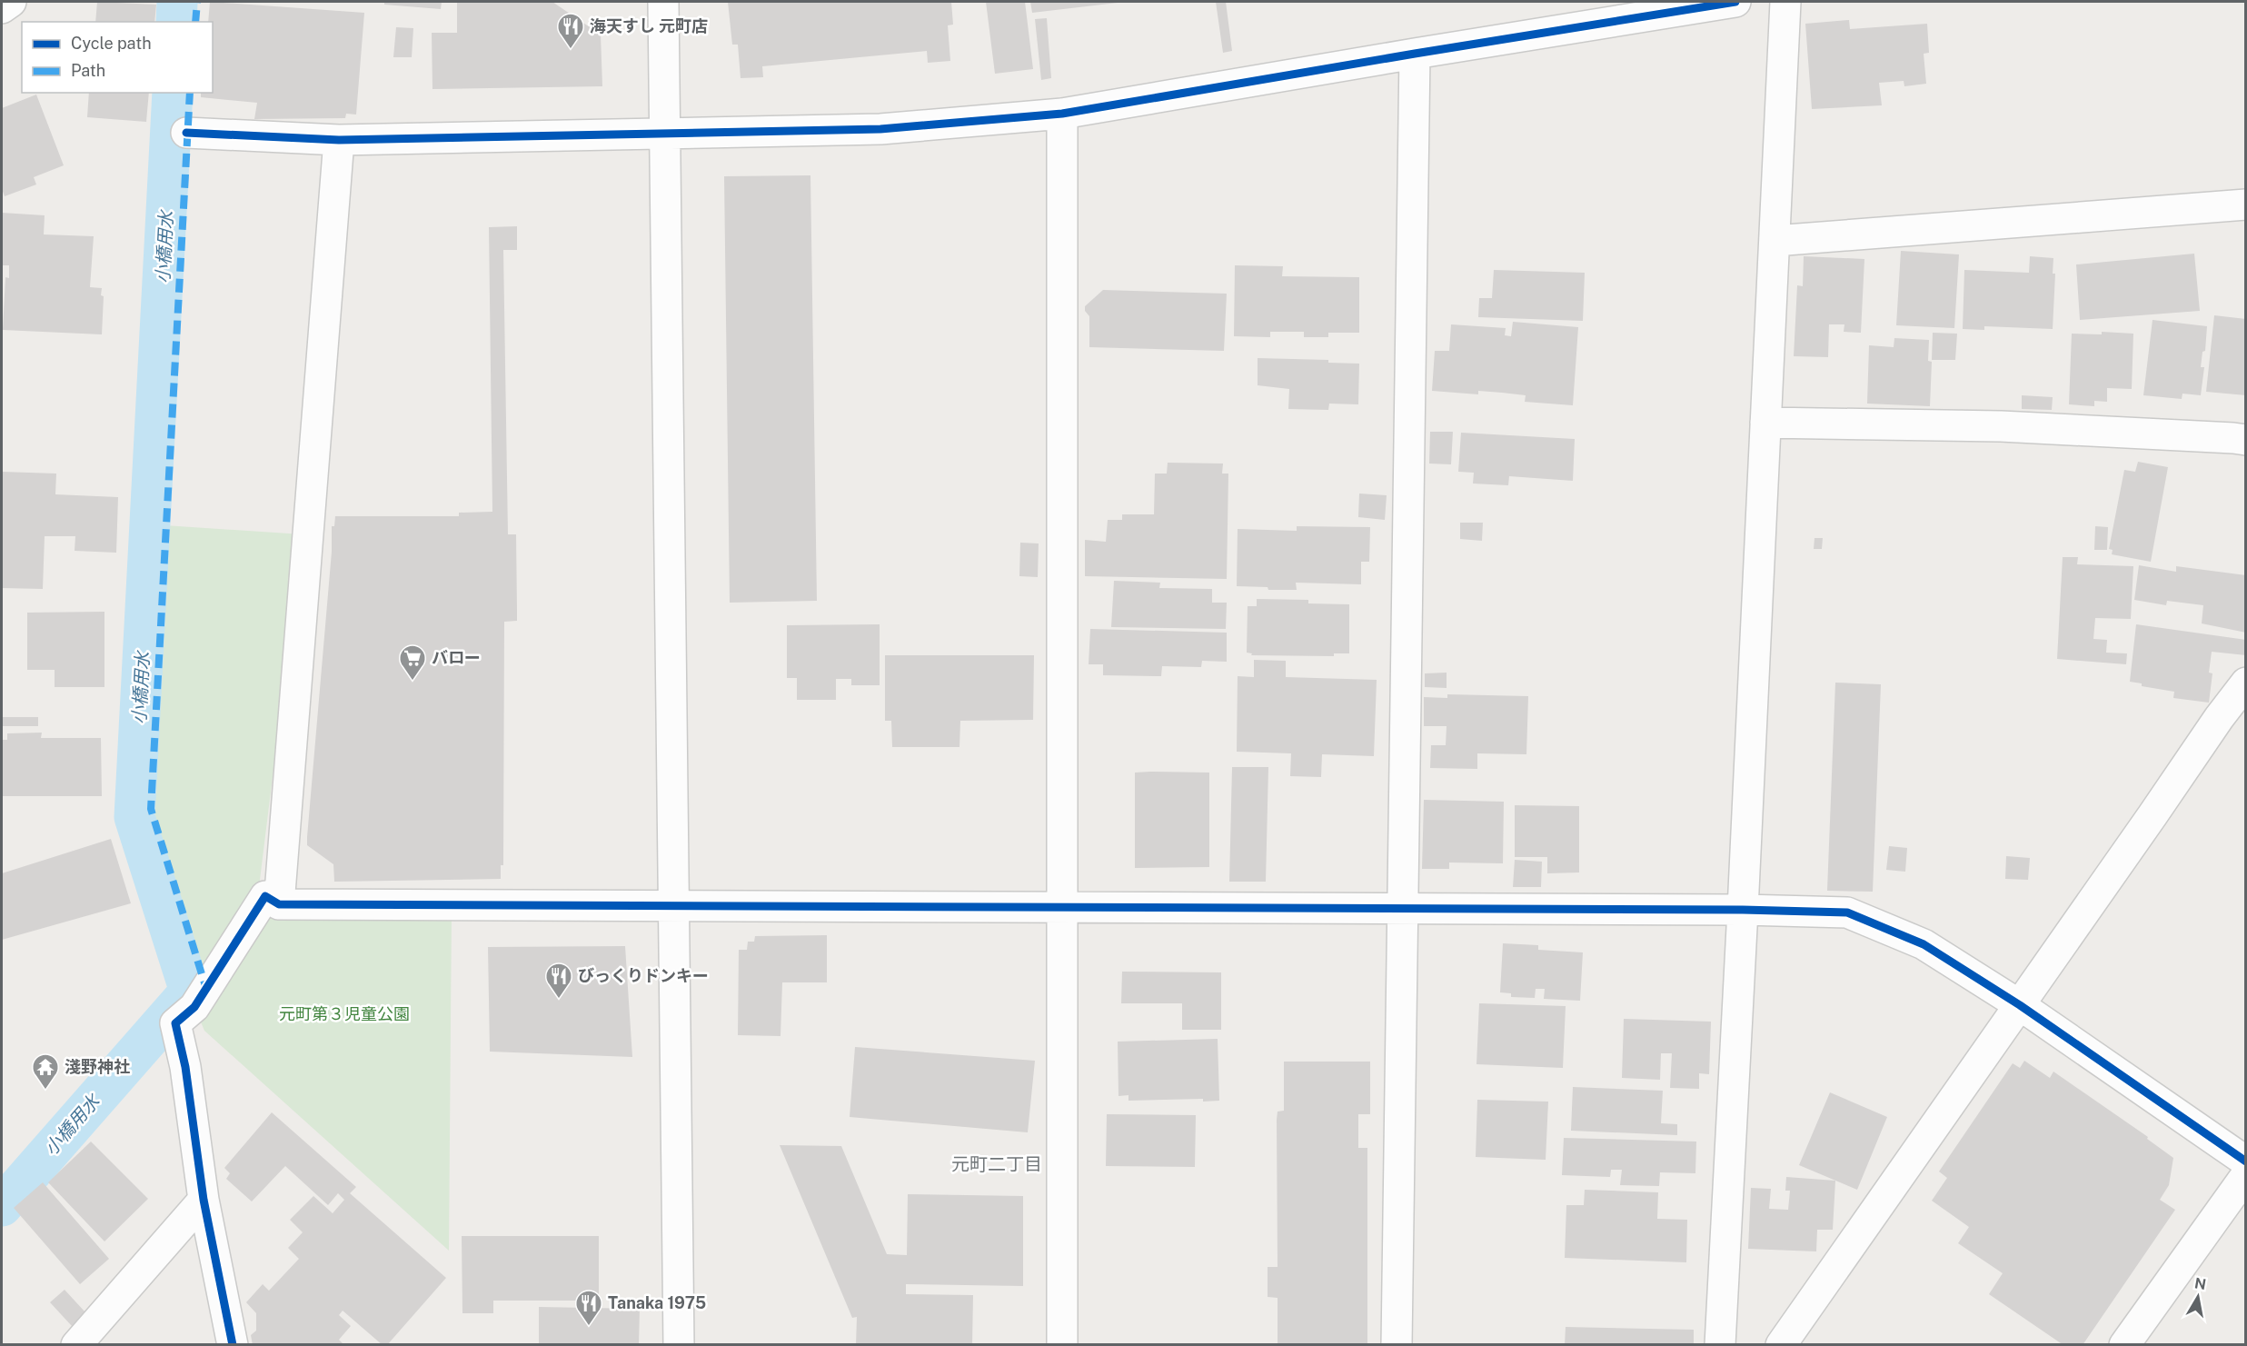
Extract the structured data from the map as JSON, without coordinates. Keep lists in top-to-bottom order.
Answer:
{
  "districts": ["元町二丁目"],
  "water": ["小橋用水"],
  "parks": ["元町第３児童公園"],
  "places": {
    "restaurant": ["海天すし 元町店", "びっくりドンキー", "Tanaka 1975"],
    "supermarket": ["バロー"],
    "temple": ["淺野神社"]
  },
  "legend": ["Cycle path", "Path"],
  "north": "top"
}
